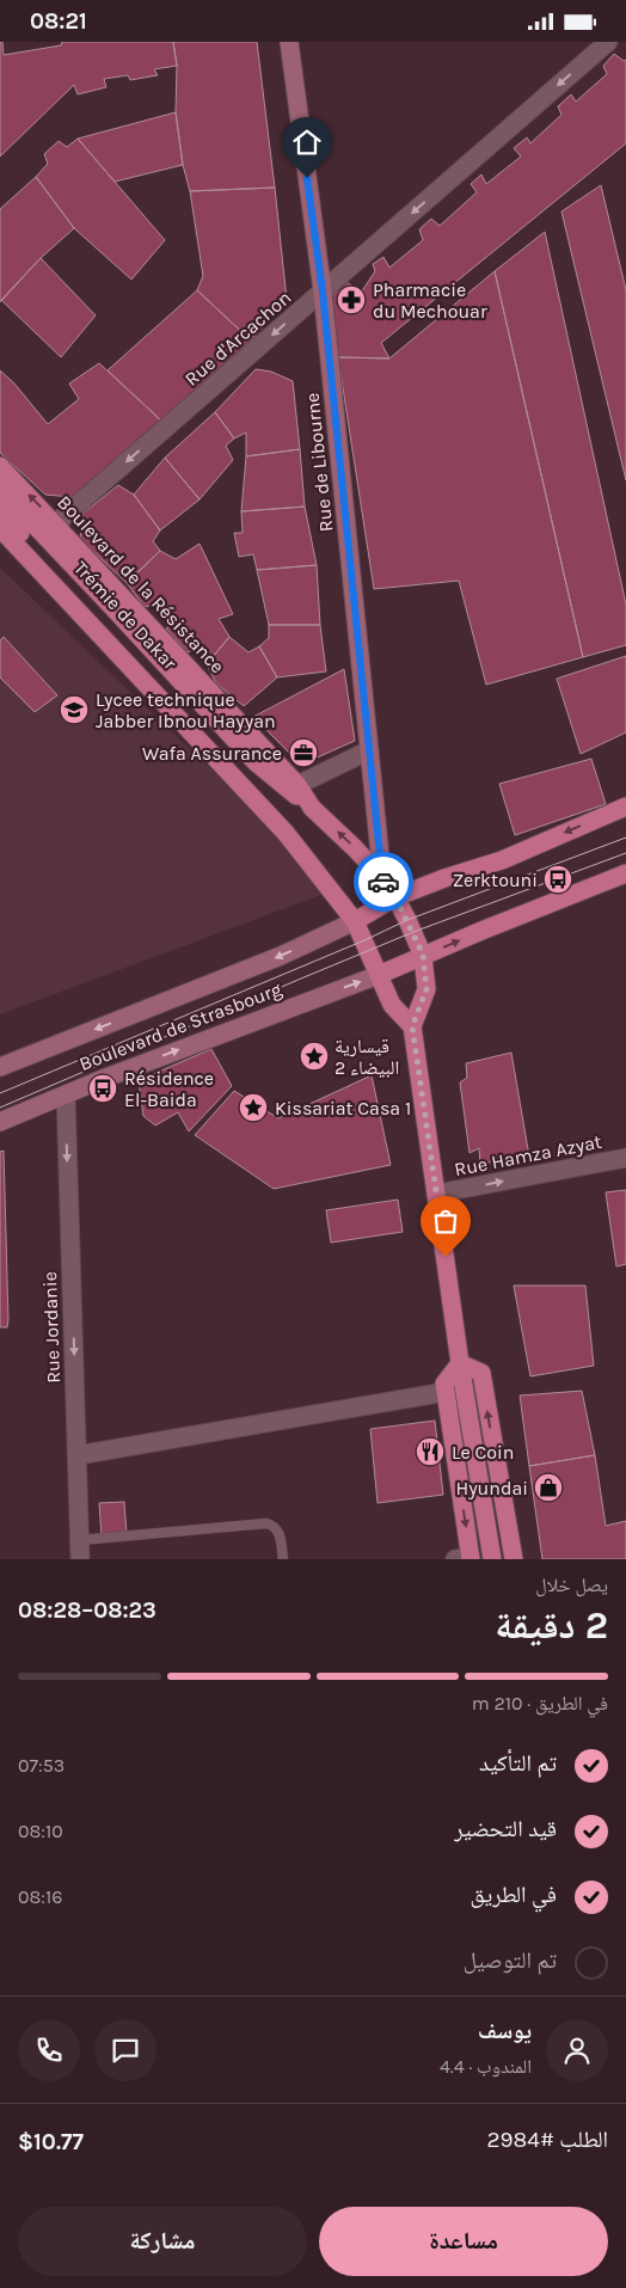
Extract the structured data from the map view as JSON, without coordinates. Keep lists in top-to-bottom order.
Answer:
{
  "streets": {
    "main road": [
      "Rue de Libourne",
      "Boulevard de la Résistance",
      "Trémie de Dakar",
      "Boulevard de Strasbourg"
    ],
    "street": ["Rue d'Arcachon", "Rue Hamza Azyat", "Rue Jordanie"]
  },
  "crossings": [
    ["Rue d'Arcachon", "Rue de Libourne"],
    ["Rue d'Arcachon", "Boulevard de la Résistance"],
    ["Rue de Libourne", "Boulevard de la Résistance"],
    ["Boulevard de la Résistance", "Trémie de Dakar"],
    ["Boulevard de la Résistance", "Rue Hamza Azyat"],
    ["Boulevard de Strasbourg", "Rue Jordanie"]
  ],
  "one_way": ["Rue d'Arcachon", "Rue Hamza Azyat", "Rue Jordanie"],
  "places": {
    "pharmacy": ["Pharmacie du Mechouar"],
    "school or university": ["Lycee technique Jabber Ibnou Hayyan"],
    "office": ["Wafa Assurance"],
    "bus stop": ["Zerktouni", "Résidence El-Baida"],
    "place": ["قيسارية البيضاء 2", "Kissariat Casa 1"],
    "restaurant": ["Le Coin"],
    "shop": ["Hyundai"]
  },
  "page": {
    "status": "08:21",
    "heading": ["2 دقيقة", "يصل خلال", "08:23–08:28"],
    "panel": [
      "يوسف",
      "المندوب · 4.4",
      "الطلب #2984",
      "$10.77"
    ],
    "bar": "في الطريق · 210 m",
    "list": [
      ["تم التأكيد", "07:53"],
      ["قيد التحضير", "08:10"],
      ["في الطريق", "08:16"],
      "تم التوصيل"
    ],
    "buttons": ["مساعدة", "مشاركة"]
  }
}
